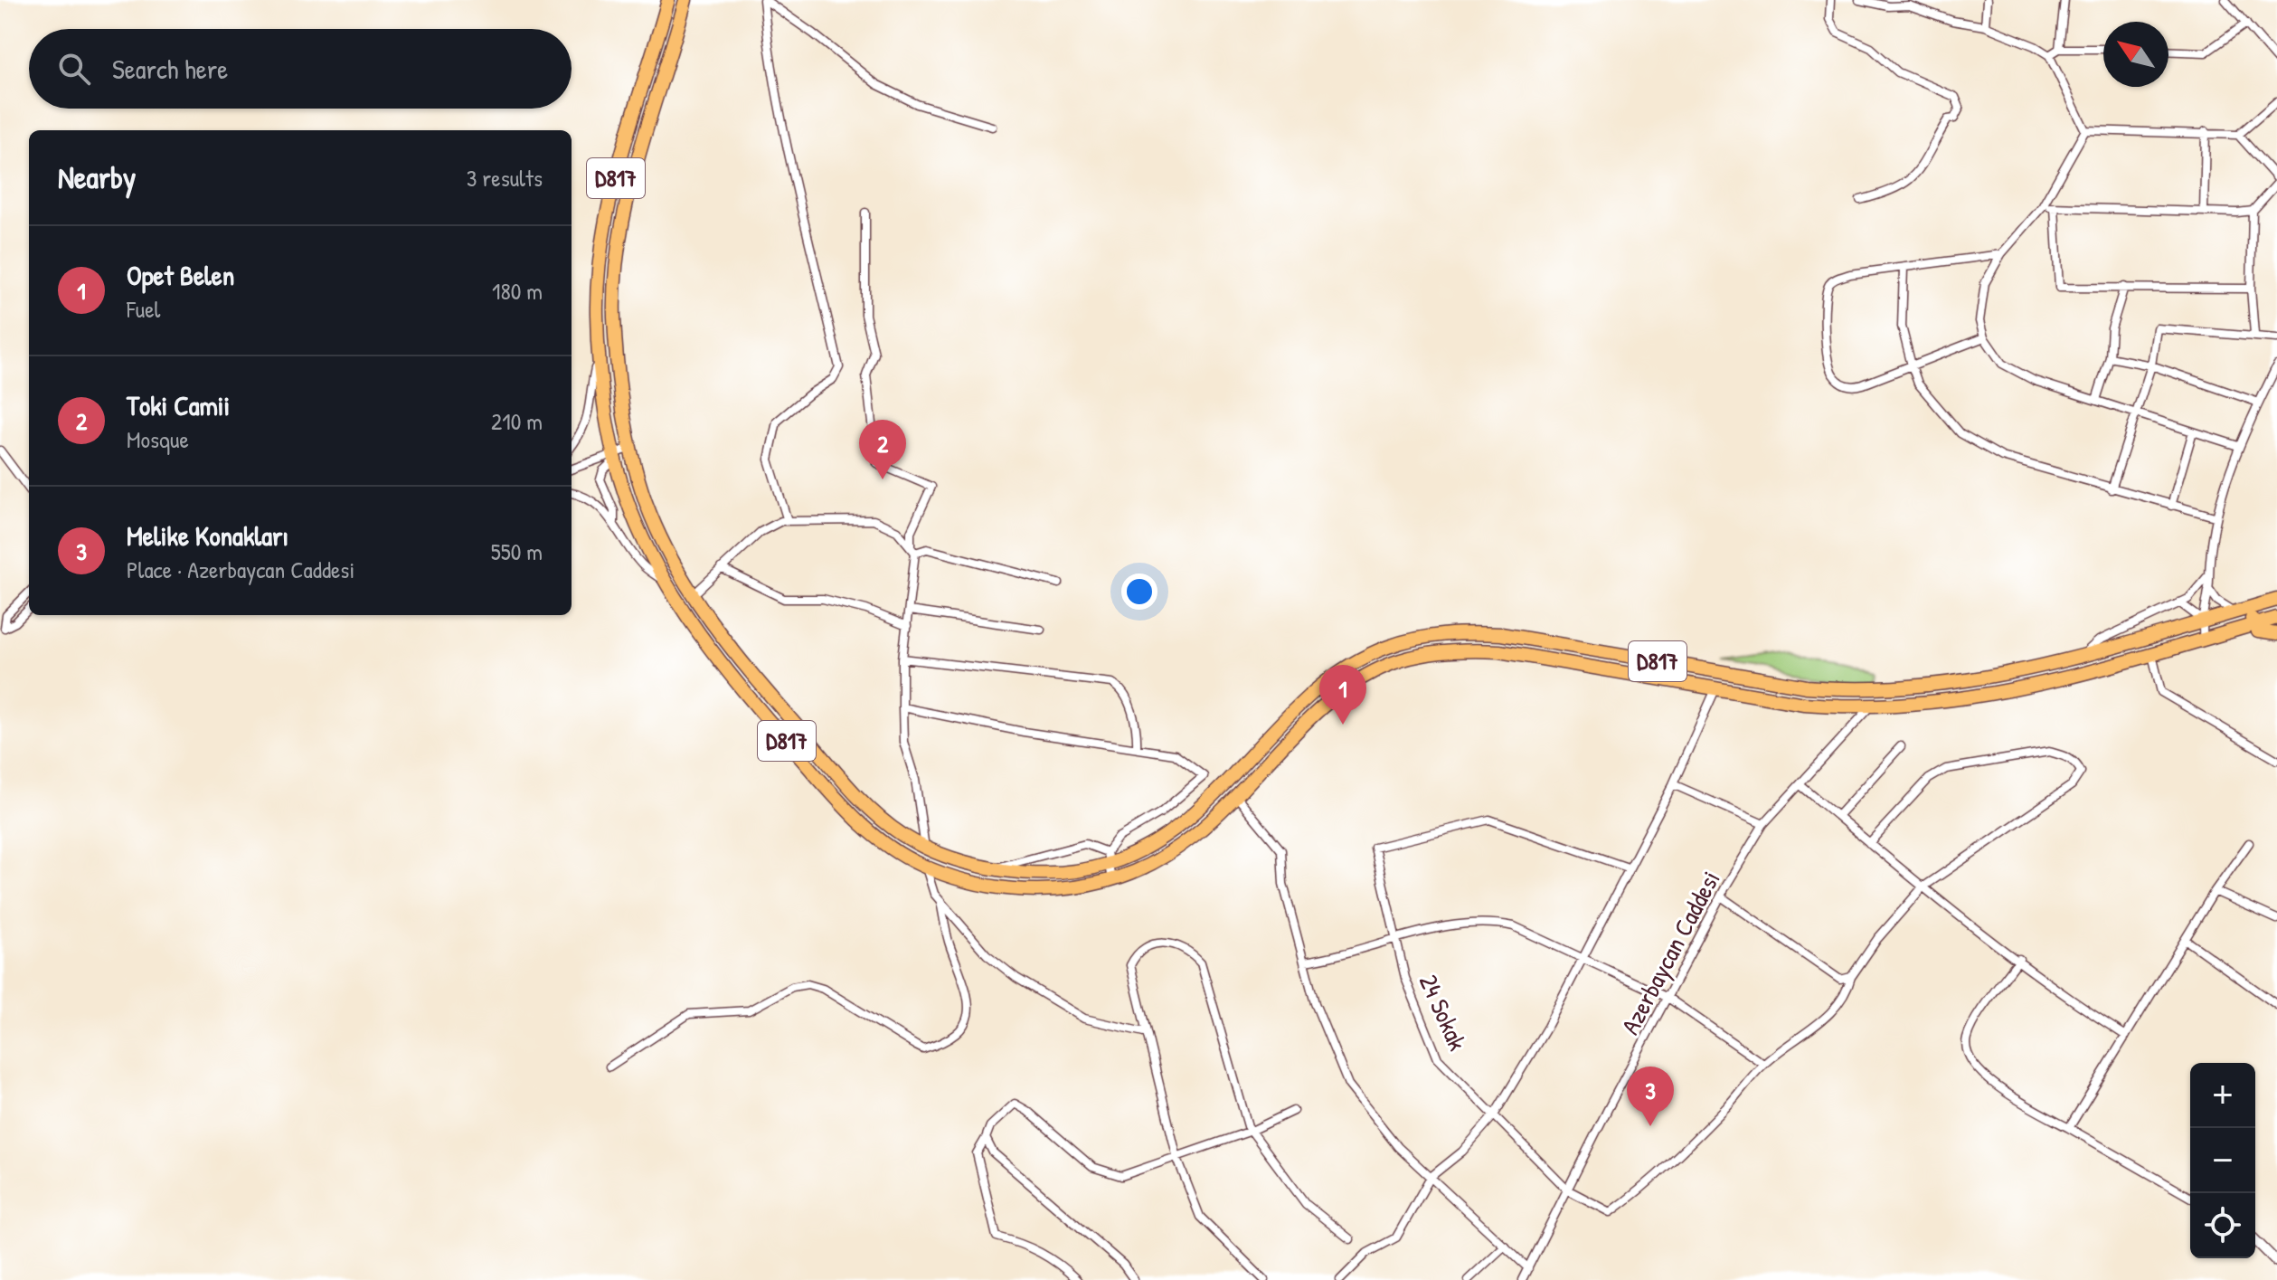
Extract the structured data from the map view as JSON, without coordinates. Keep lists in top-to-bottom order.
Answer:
{
  "streets": {
    "highway": ["D817"],
    "street": ["Azerbaycan Caddesi", "24 Sokak"]
  },
  "crossings": [
    ["D817", "Azerbaycan Caddesi"],
    ["Azerbaycan Caddesi", "24 Sokak"]
  ],
  "north": "top left",
  "page": {
    "search": "Search here",
    "heading": ["Nearby", "3 results"],
    "list": [
      {
        "mark": "1",
        "name": "Opet Belen",
        "note": "Fuel",
        "value": "180 m"
      },
      {
        "mark": "2",
        "name": "Toki Camii",
        "note": "Mosque",
        "value": "210 m"
      },
      {
        "mark": "3",
        "name": "Melike Konakları",
        "note": "Place · Azerbaycan Caddesi",
        "value": "550 m"
      }
    ],
    "pins": ["2", "1", "3"],
    "map_buttons": ["+", "−"]
  }
}
